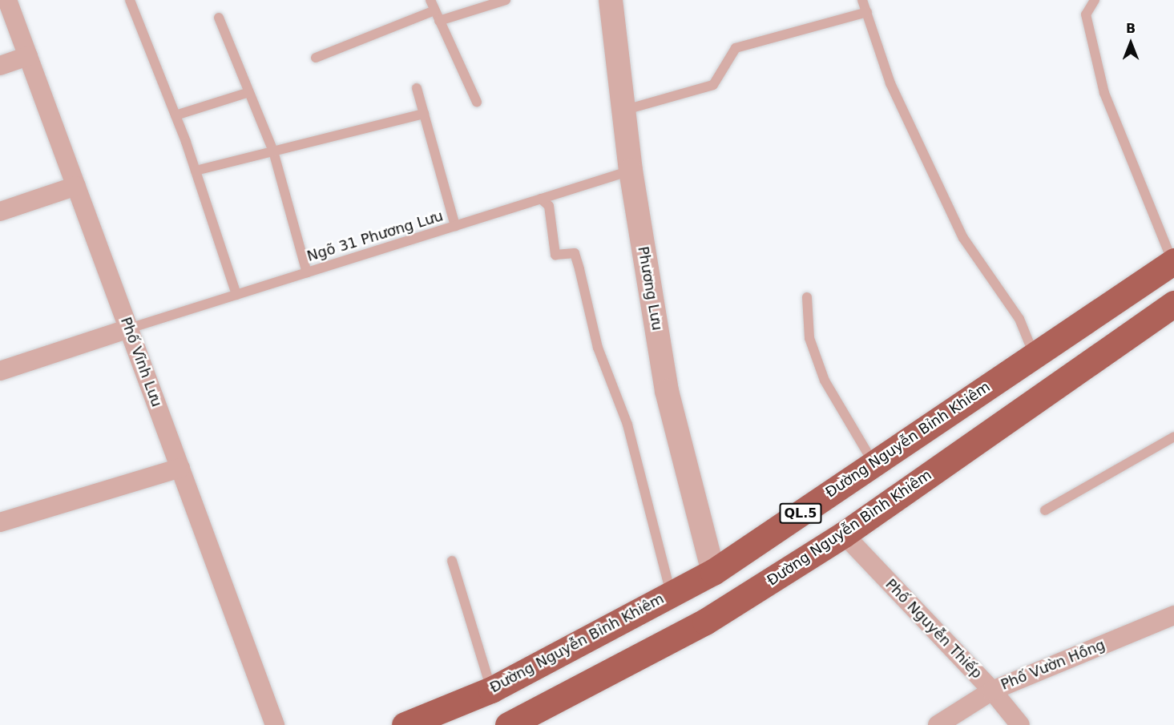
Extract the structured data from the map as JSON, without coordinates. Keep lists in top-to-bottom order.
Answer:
{
  "streets": {
    "highway": ["Đường Nguyễn Bỉnh Khiêm", "QL.5", "Đường Nguyễn Bình Khiêm"],
    "street": [
      "Phương Lưu",
      "Phố Vĩnh Lưu",
      "Phố Nguyễn Thiếp",
      "Phố Vườn Hồng"
    ],
    "lane": ["Ngõ 31 Phương Lưu"]
  },
  "crossings": [
    ["Ngõ 31 Phương Lưu", "Phương Lưu"],
    ["Ngõ 31 Phương Lưu", "Phố Vĩnh Lưu"],
    ["Phương Lưu", "Đường Nguyễn Bỉnh Khiêm"],
    ["Đường Nguyễn Bình Khiêm", "Phố Nguyễn Thiếp"],
    ["Phố Nguyễn Thiếp", "Phố Vườn Hồng"]
  ],
  "north": "top"
}
